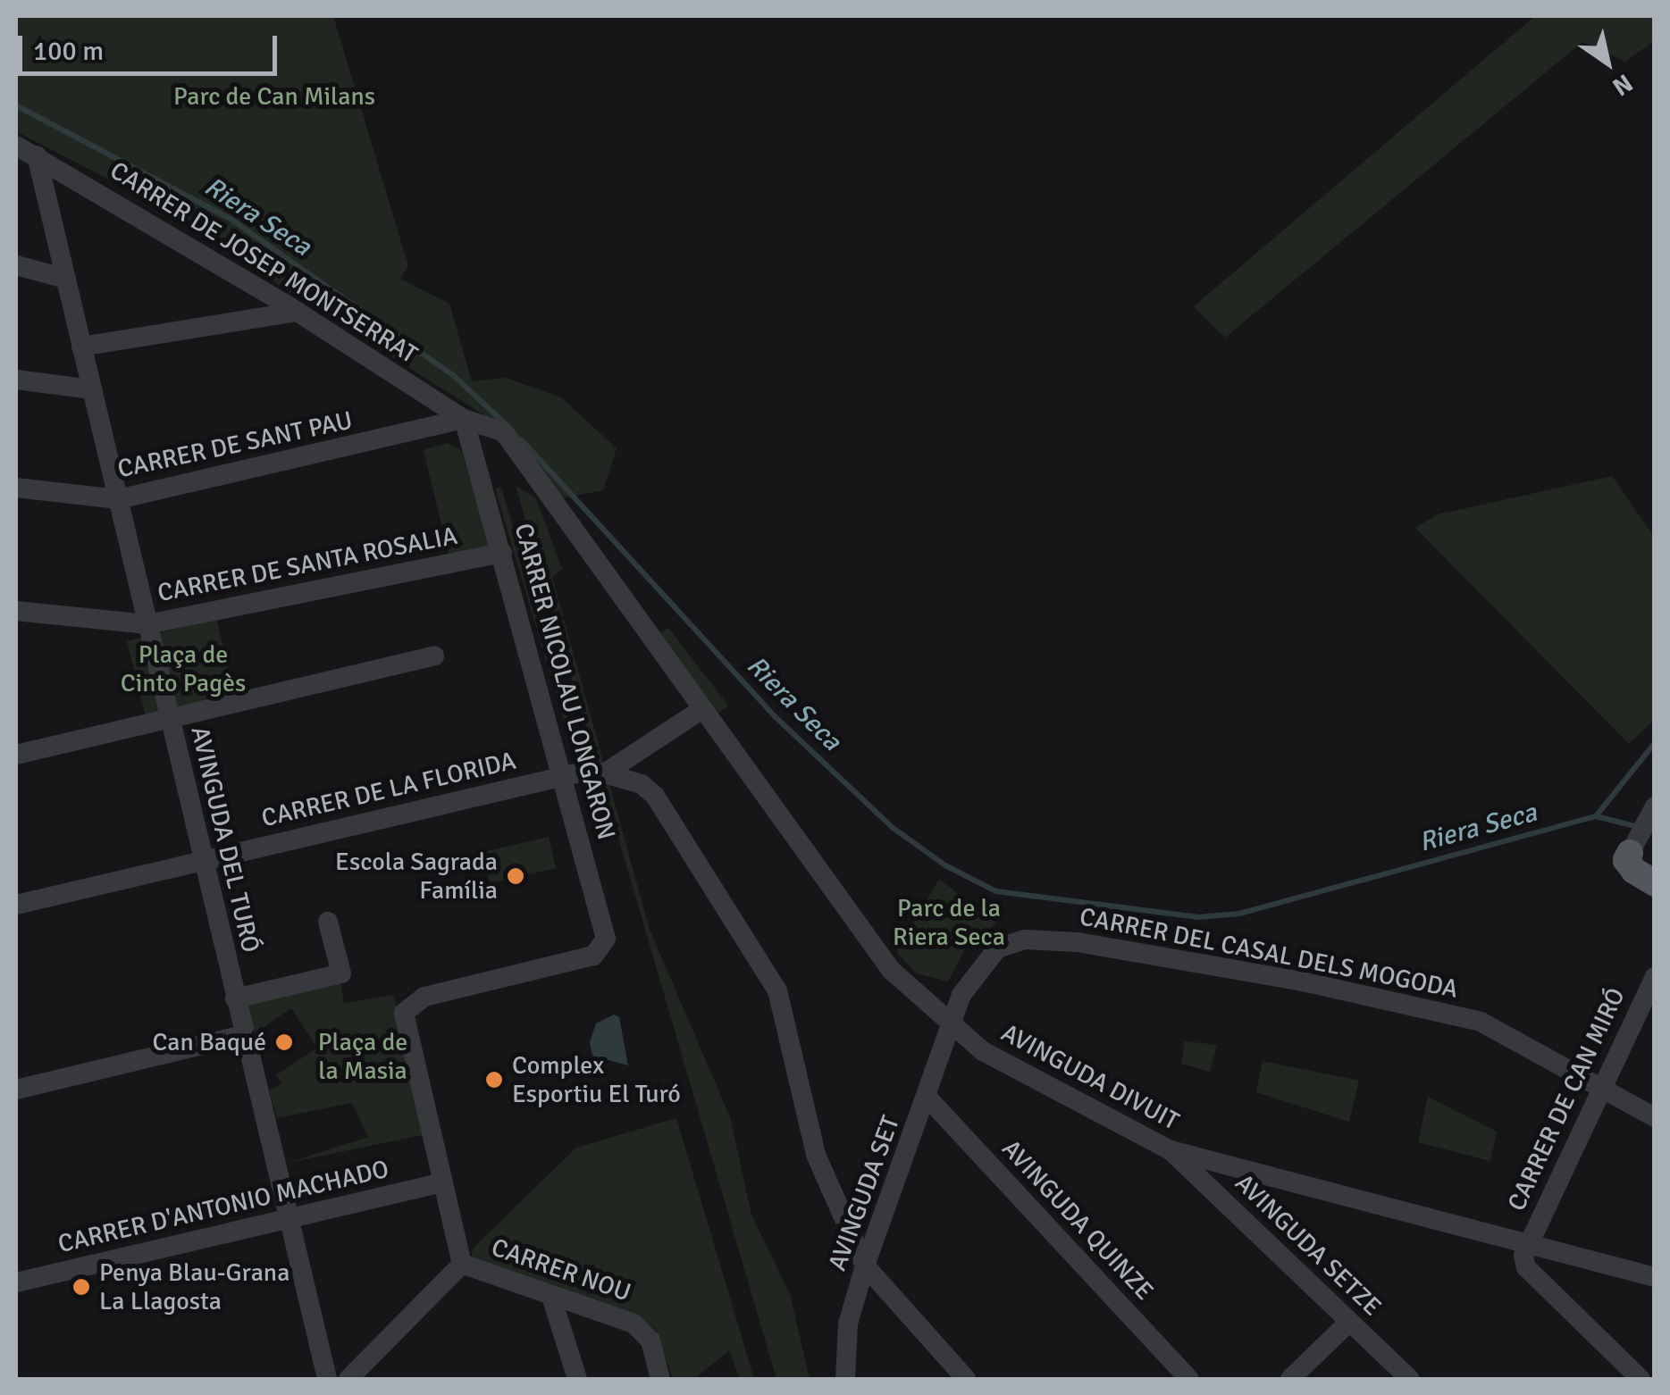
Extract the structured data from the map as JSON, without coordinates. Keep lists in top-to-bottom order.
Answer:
{
  "streets": {
    "street": [
      "CARRER DE JOSEP MONTSERRAT",
      "CARRER DE SANT PAU",
      "CARRER DE SANTA ROSALIA",
      "CARRER NICOLAU LONGARON",
      "CARRER DE LA FLORIDA",
      "AVINGUDA DEL TURÓ",
      "CARRER DEL CASAL DELS MOGODA",
      "AVINGUDA DIVUIT",
      "CARRER DE CAN MIRÓ",
      "AVINGUDA SET",
      "CARRER D'ANTONIO MACHADO",
      "AVINGUDA QUINZE",
      "AVINGUDA SETZE",
      "CARRER NOU"
    ]
  },
  "crossings": [
    ["CARRER DE JOSEP MONTSERRAT", "CARRER DE SANT PAU"],
    ["CARRER DE JOSEP MONTSERRAT", "CARRER NICOLAU LONGARON"],
    ["CARRER DE JOSEP MONTSERRAT", "AVINGUDA DEL TURÓ"],
    ["CARRER DE JOSEP MONTSERRAT", "AVINGUDA DIVUIT"],
    ["CARRER DE SANT PAU", "CARRER NICOLAU LONGARON"],
    ["CARRER DE SANT PAU", "AVINGUDA DEL TURÓ"],
    ["CARRER DE SANTA ROSALIA", "CARRER NICOLAU LONGARON"],
    ["CARRER DE SANTA ROSALIA", "AVINGUDA DEL TURÓ"],
    ["CARRER NICOLAU LONGARON", "CARRER DE LA FLORIDA"],
    ["CARRER NICOLAU LONGARON", "CARRER D'ANTONIO MACHADO"],
    ["CARRER DE LA FLORIDA", "AVINGUDA DEL TURÓ"],
    ["AVINGUDA DEL TURÓ", "CARRER D'ANTONIO MACHADO"],
    ["CARRER DEL CASAL DELS MOGODA", "AVINGUDA DIVUIT"],
    ["CARRER DEL CASAL DELS MOGODA", "CARRER DE CAN MIRÓ"],
    ["CARRER DEL CASAL DELS MOGODA", "AVINGUDA SET"],
    ["AVINGUDA DIVUIT", "CARRER DE CAN MIRÓ"],
    ["AVINGUDA DIVUIT", "AVINGUDA SET"],
    ["AVINGUDA DIVUIT", "AVINGUDA SETZE"],
    ["AVINGUDA SET", "AVINGUDA QUINZE"]
  ],
  "water": ["Riera Seca"],
  "parks": [
    "Parc de Can Milans",
    "Plaça de Cinto Pagès",
    "Parc de la Riera Seca",
    "Plaça de la Masia"
  ],
  "places": [
    "Escola Sagrada Família",
    "Can Baqué",
    "Complex Esportiu El Turó",
    "Penya Blau-Grana La Llagosta"
  ],
  "scale_bar": "100 m",
  "north": "bottom right"
}
